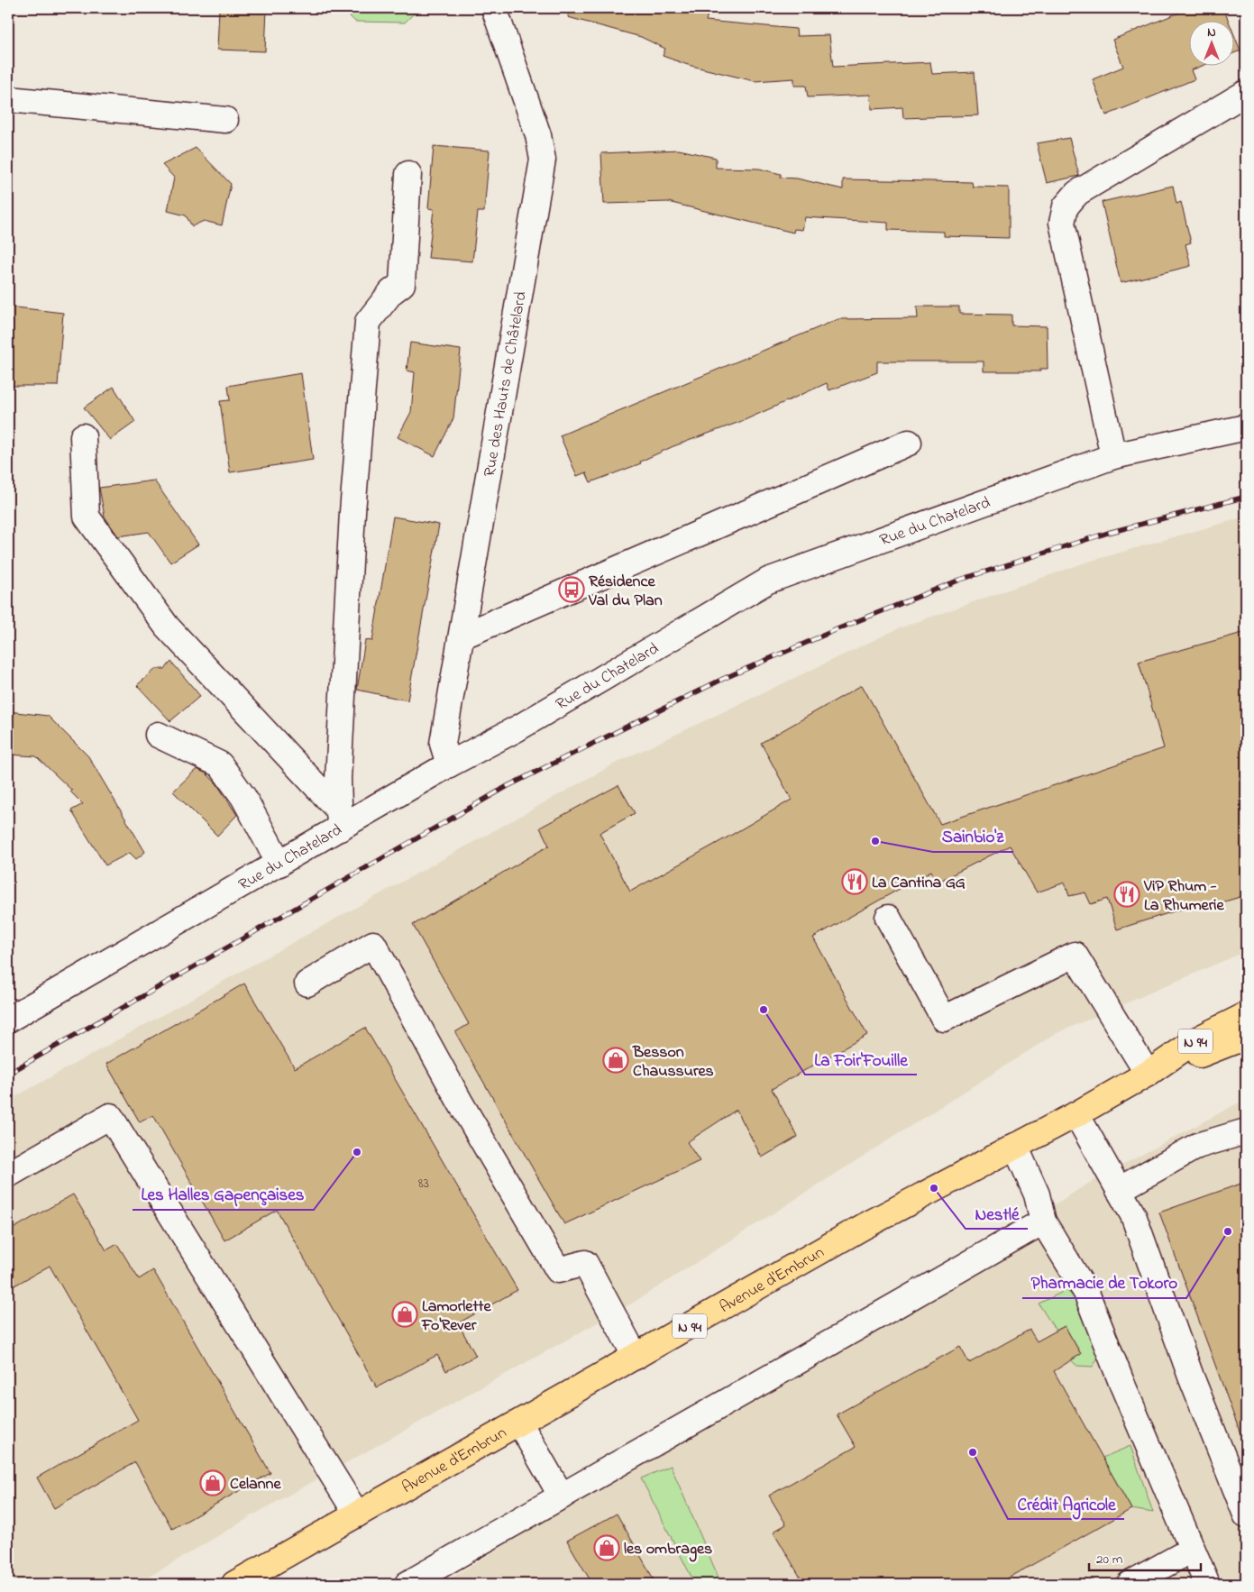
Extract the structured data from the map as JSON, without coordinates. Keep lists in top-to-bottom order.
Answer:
{
  "streets": {
    "main road": ["N 94", "Avenue d'Embrun"],
    "street": ["Rue des Hauts de Châtelard", "Rue du Chatelard"]
  },
  "crossings": [
    ["Rue des Hauts de Châtelard", "Rue du Chatelard"]
  ],
  "places": {
    "bus stop": ["Résidence Val du Plan"],
    "other": [
      "Sainbio'z",
      "La Foir'Fouille",
      "Les Halles Gapençaises",
      "Nestlé",
      "Pharmacie de Tokoro",
      "Crédit Agricole"
    ],
    "restaurant": ["La Cantina GG", "ViP Rhum - La Rhumerie"],
    "shop": [
      "Besson Chaussures",
      "Lamorlette Fo'Rever",
      "Celanne",
      "les ombrages"
    ]
  },
  "house_numbers": ["83"],
  "scale_bar": "20 m",
  "north": "top"
}
